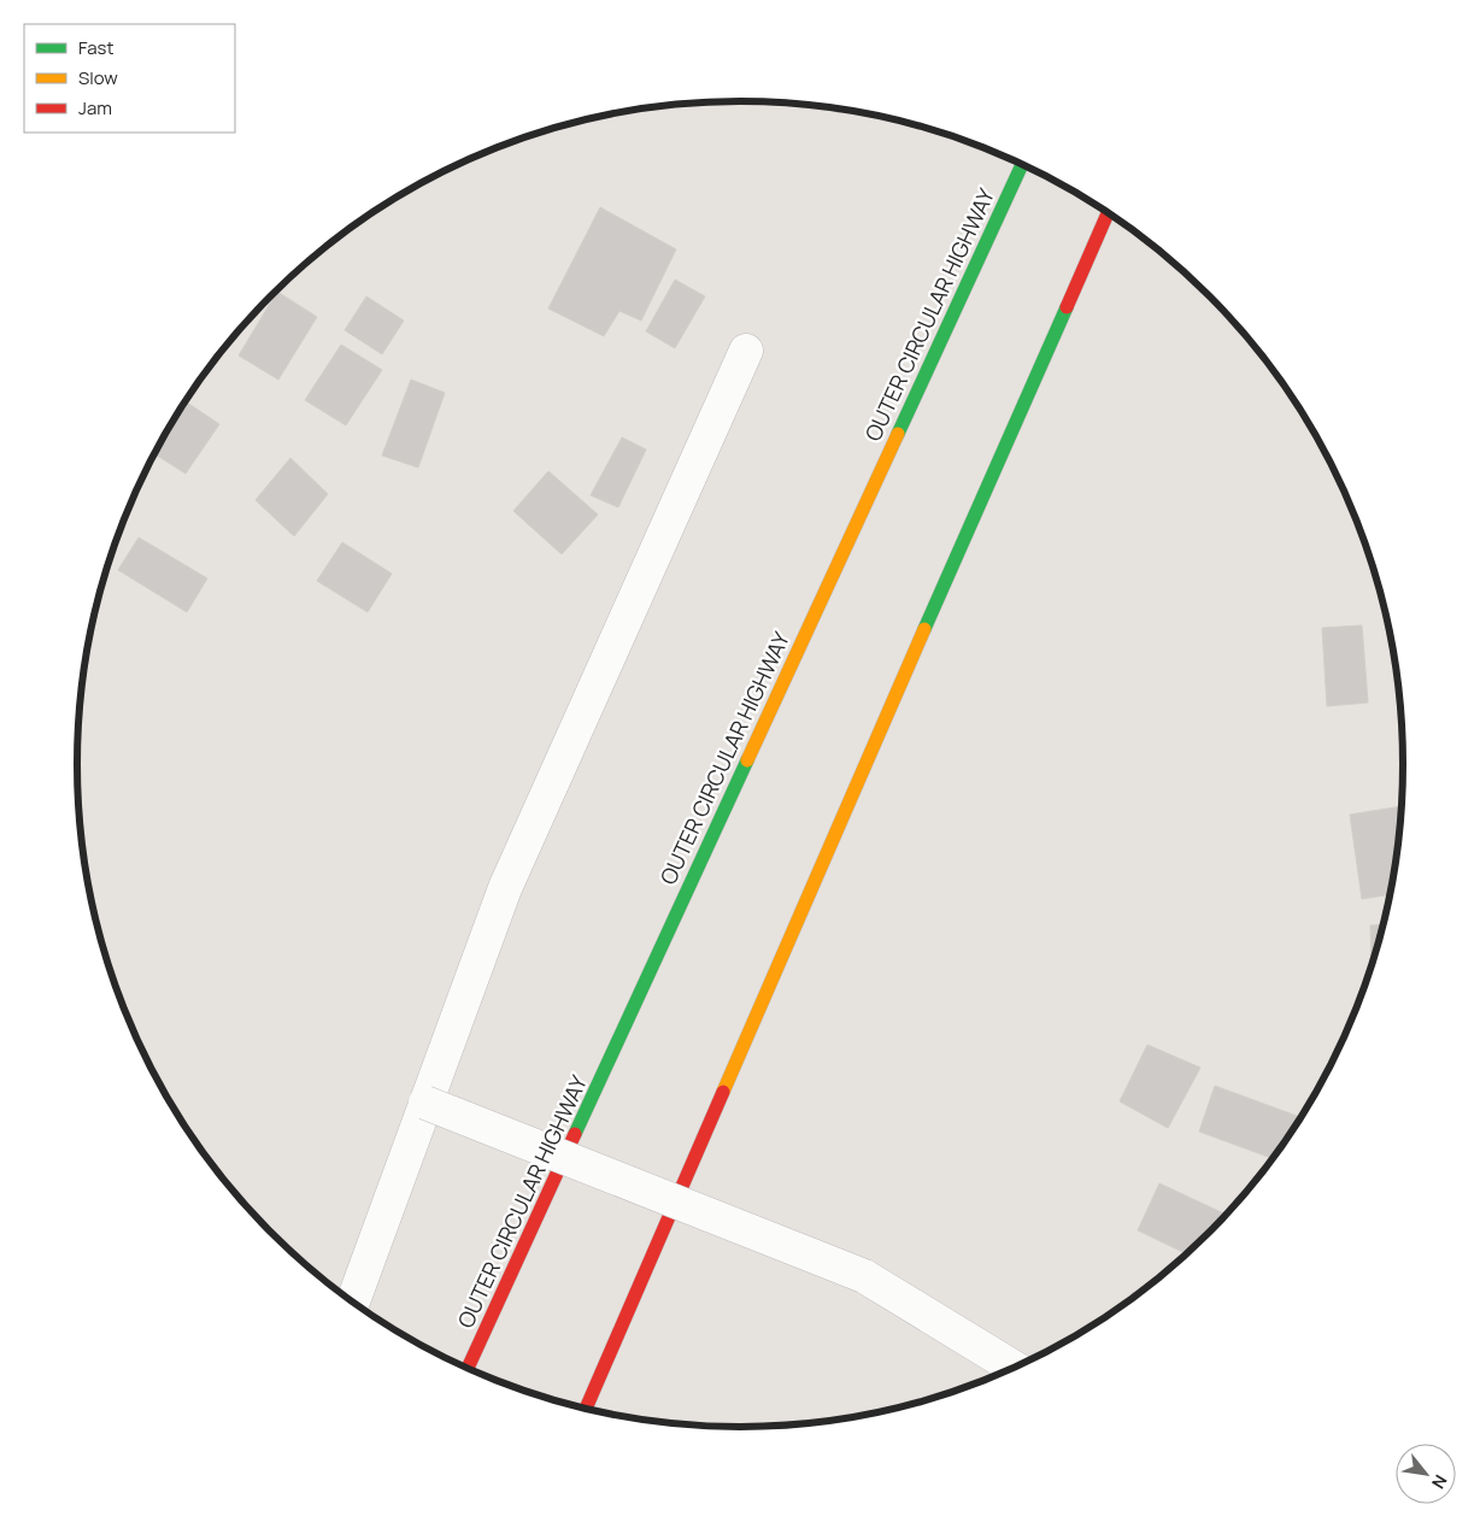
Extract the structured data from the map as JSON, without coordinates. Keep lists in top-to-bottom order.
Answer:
{
  "streets": {
    "highway": ["OUTER CIRCULAR HIGHWAY"]
  },
  "legend": ["Fast", "Slow", "Jam"],
  "north": "bottom right"
}
